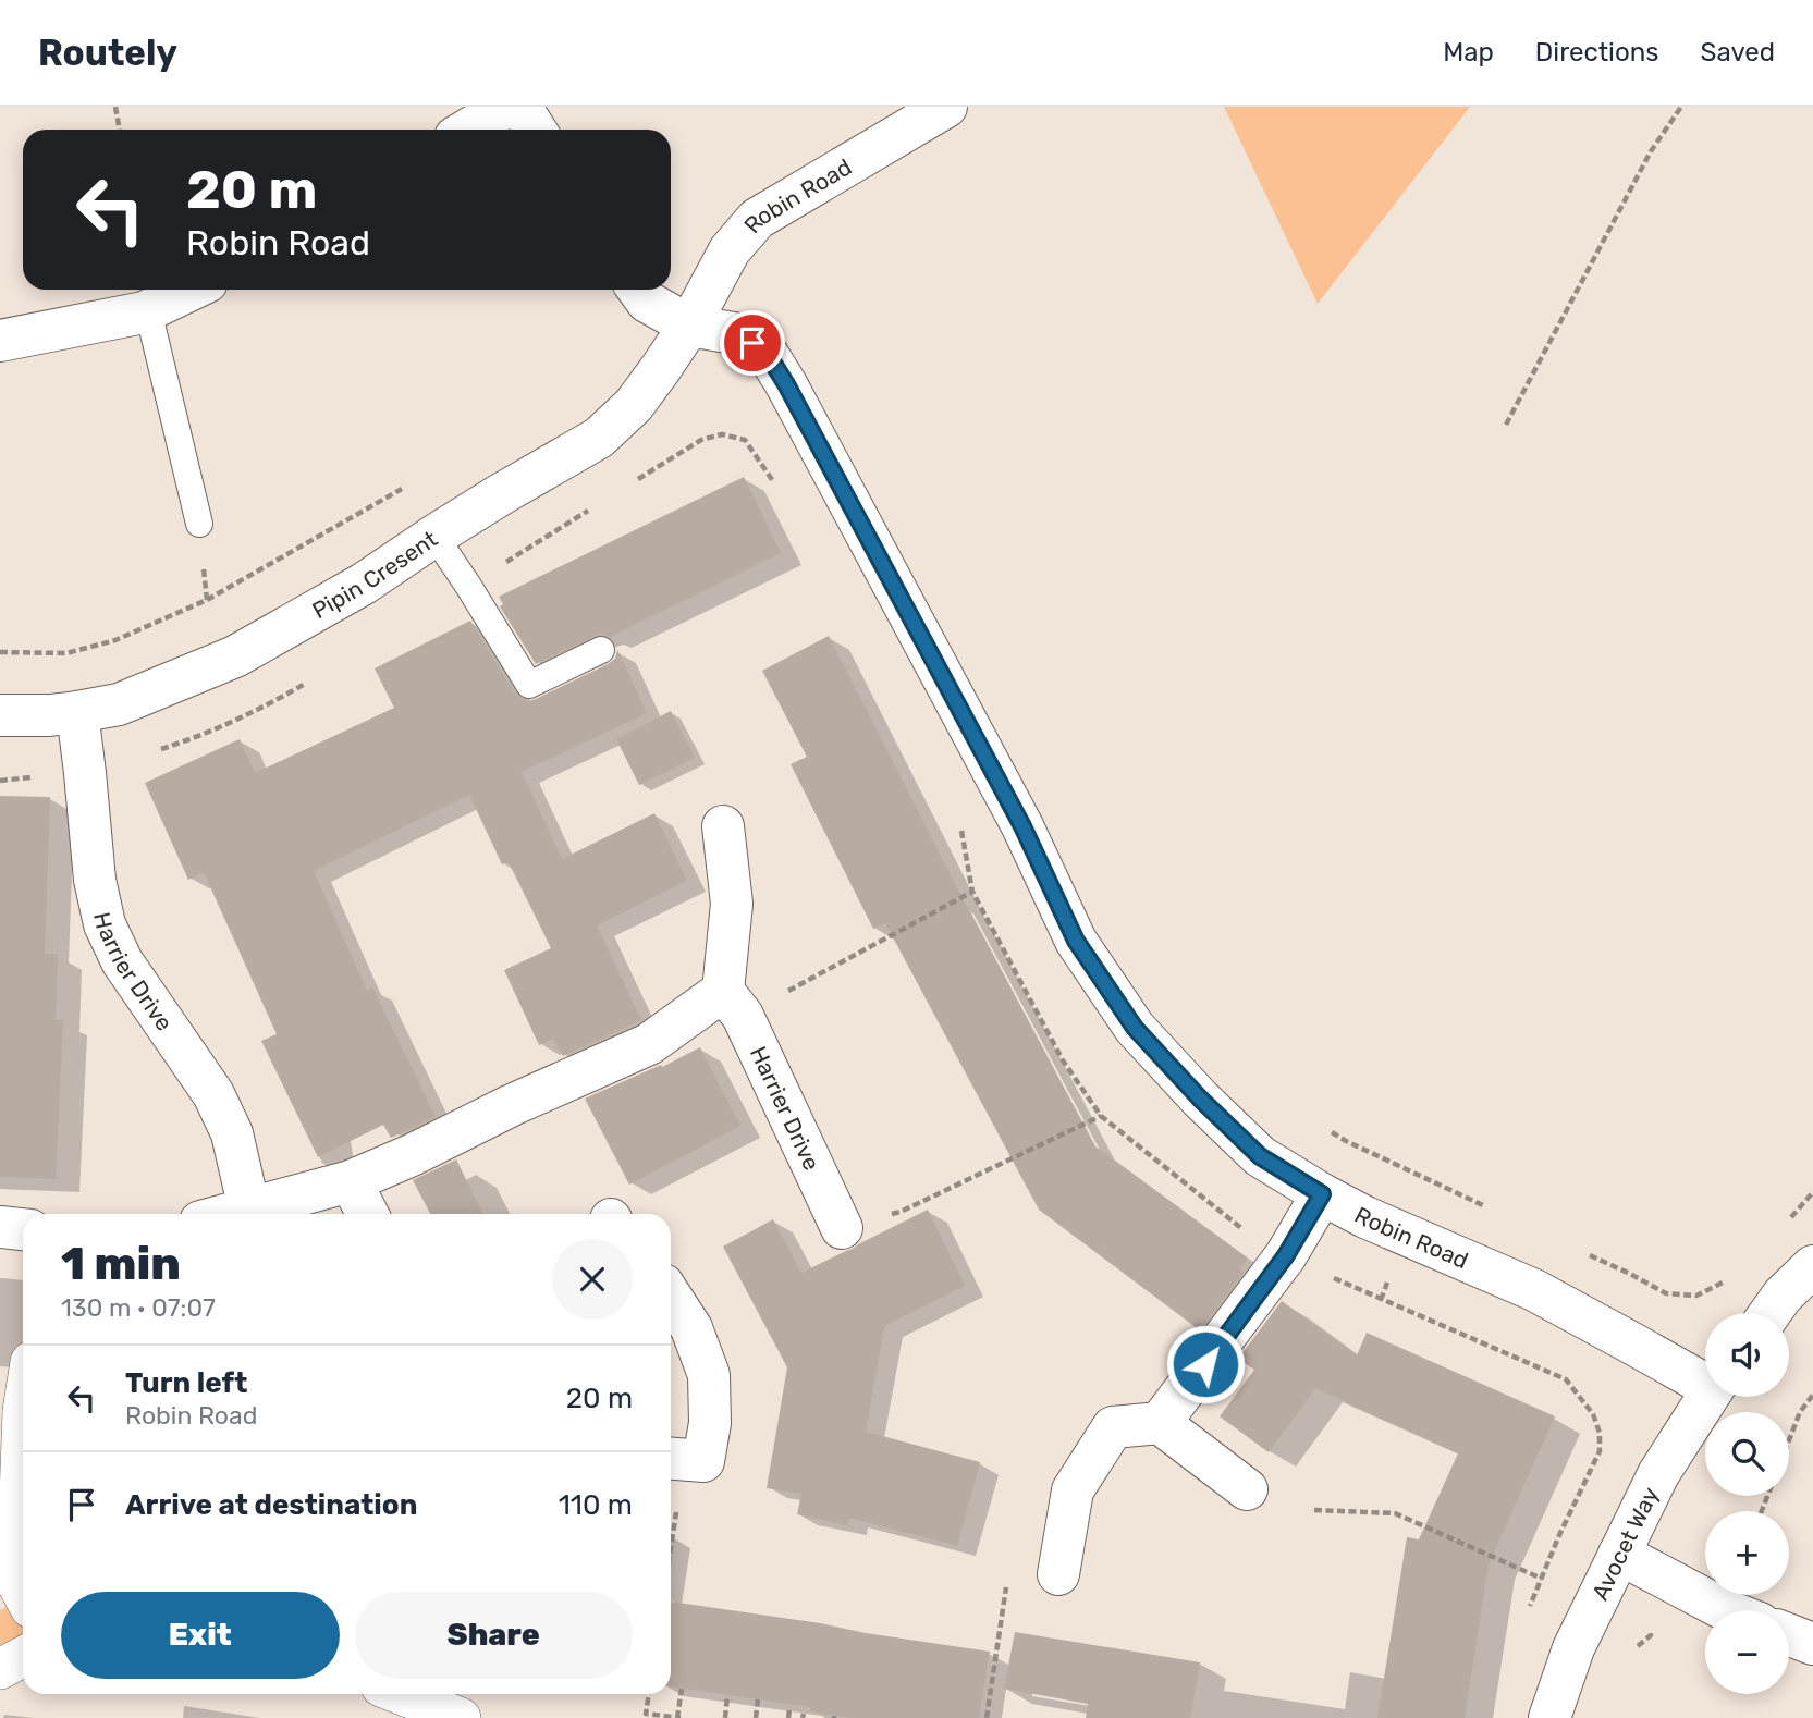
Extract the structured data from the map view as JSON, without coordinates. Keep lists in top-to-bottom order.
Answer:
{
  "streets": {
    "street": [
      "Robin Road",
      "Pipin Cresent",
      "Harrier Drive",
      "Avocet Way"
    ]
  },
  "crossings": [
    ["Robin Road", "Pipin Cresent"],
    ["Pipin Cresent", "Harrier Drive"]
  ],
  "page": {
    "header": "Routely",
    "nav": ["Map", "Directions", "Saved"],
    "turn": ["20 m", "Robin Road"],
    "heading": ["1 min", "130 m · 07:07"],
    "map_buttons": ["+", "−"],
    "list": [
      {
        "name": "Turn left",
        "note": "Robin Road",
        "value": "20 m"
      },
      {
        "name": "Arrive at destination",
        "value": "110 m"
      }
    ],
    "buttons": ["Exit", "Share"]
  }
}
